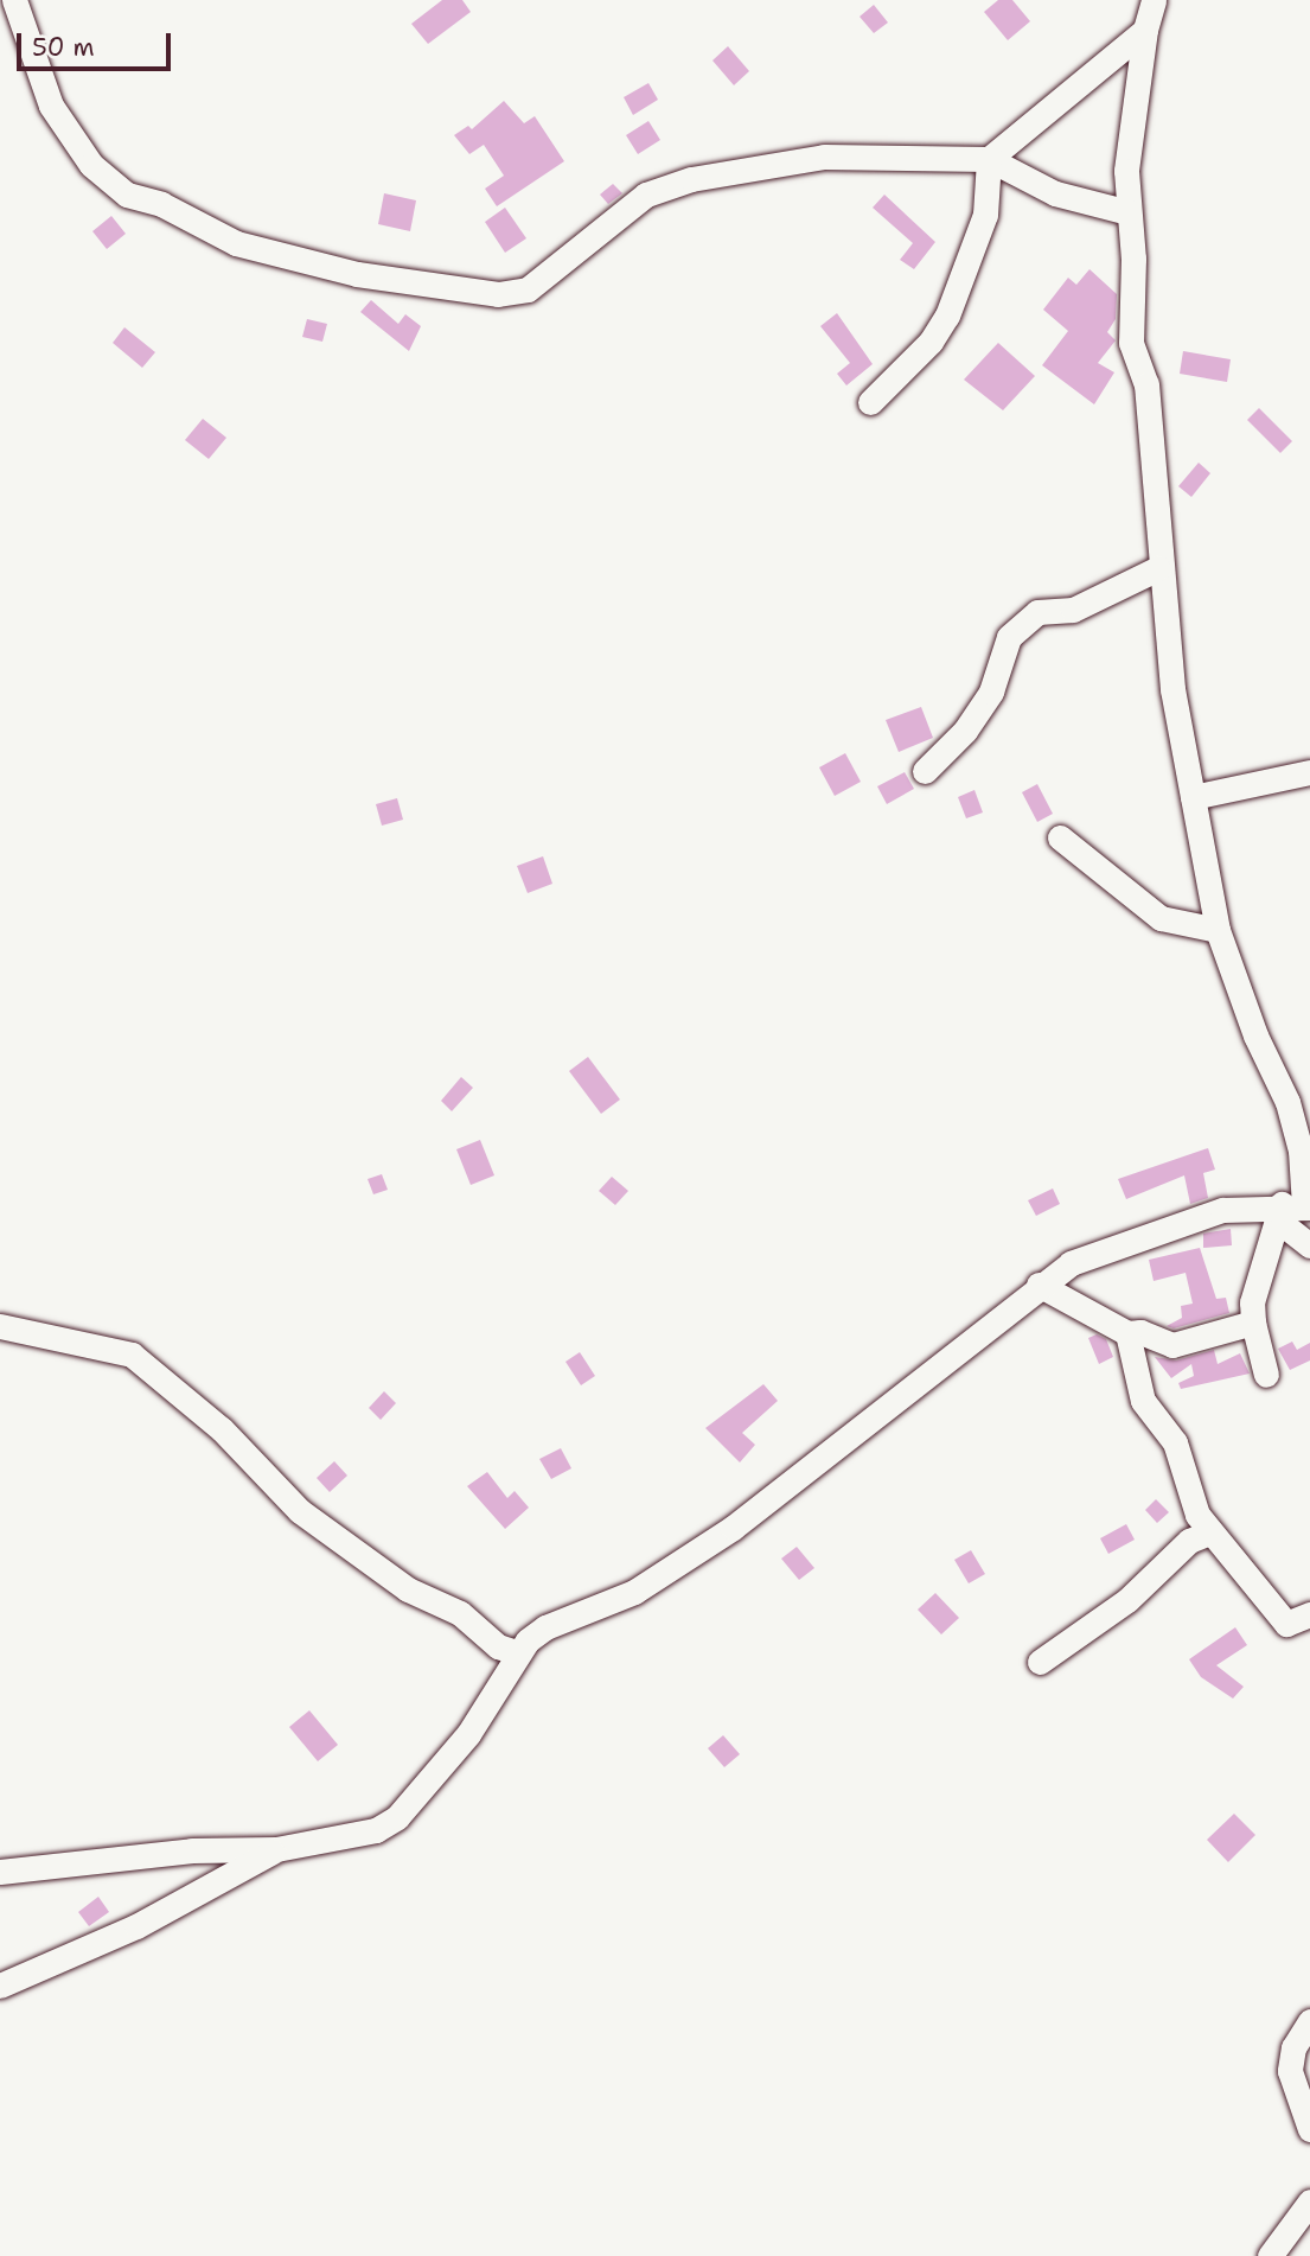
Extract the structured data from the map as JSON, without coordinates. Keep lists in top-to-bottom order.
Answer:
{
  "scale_bar": "50 m"
}
